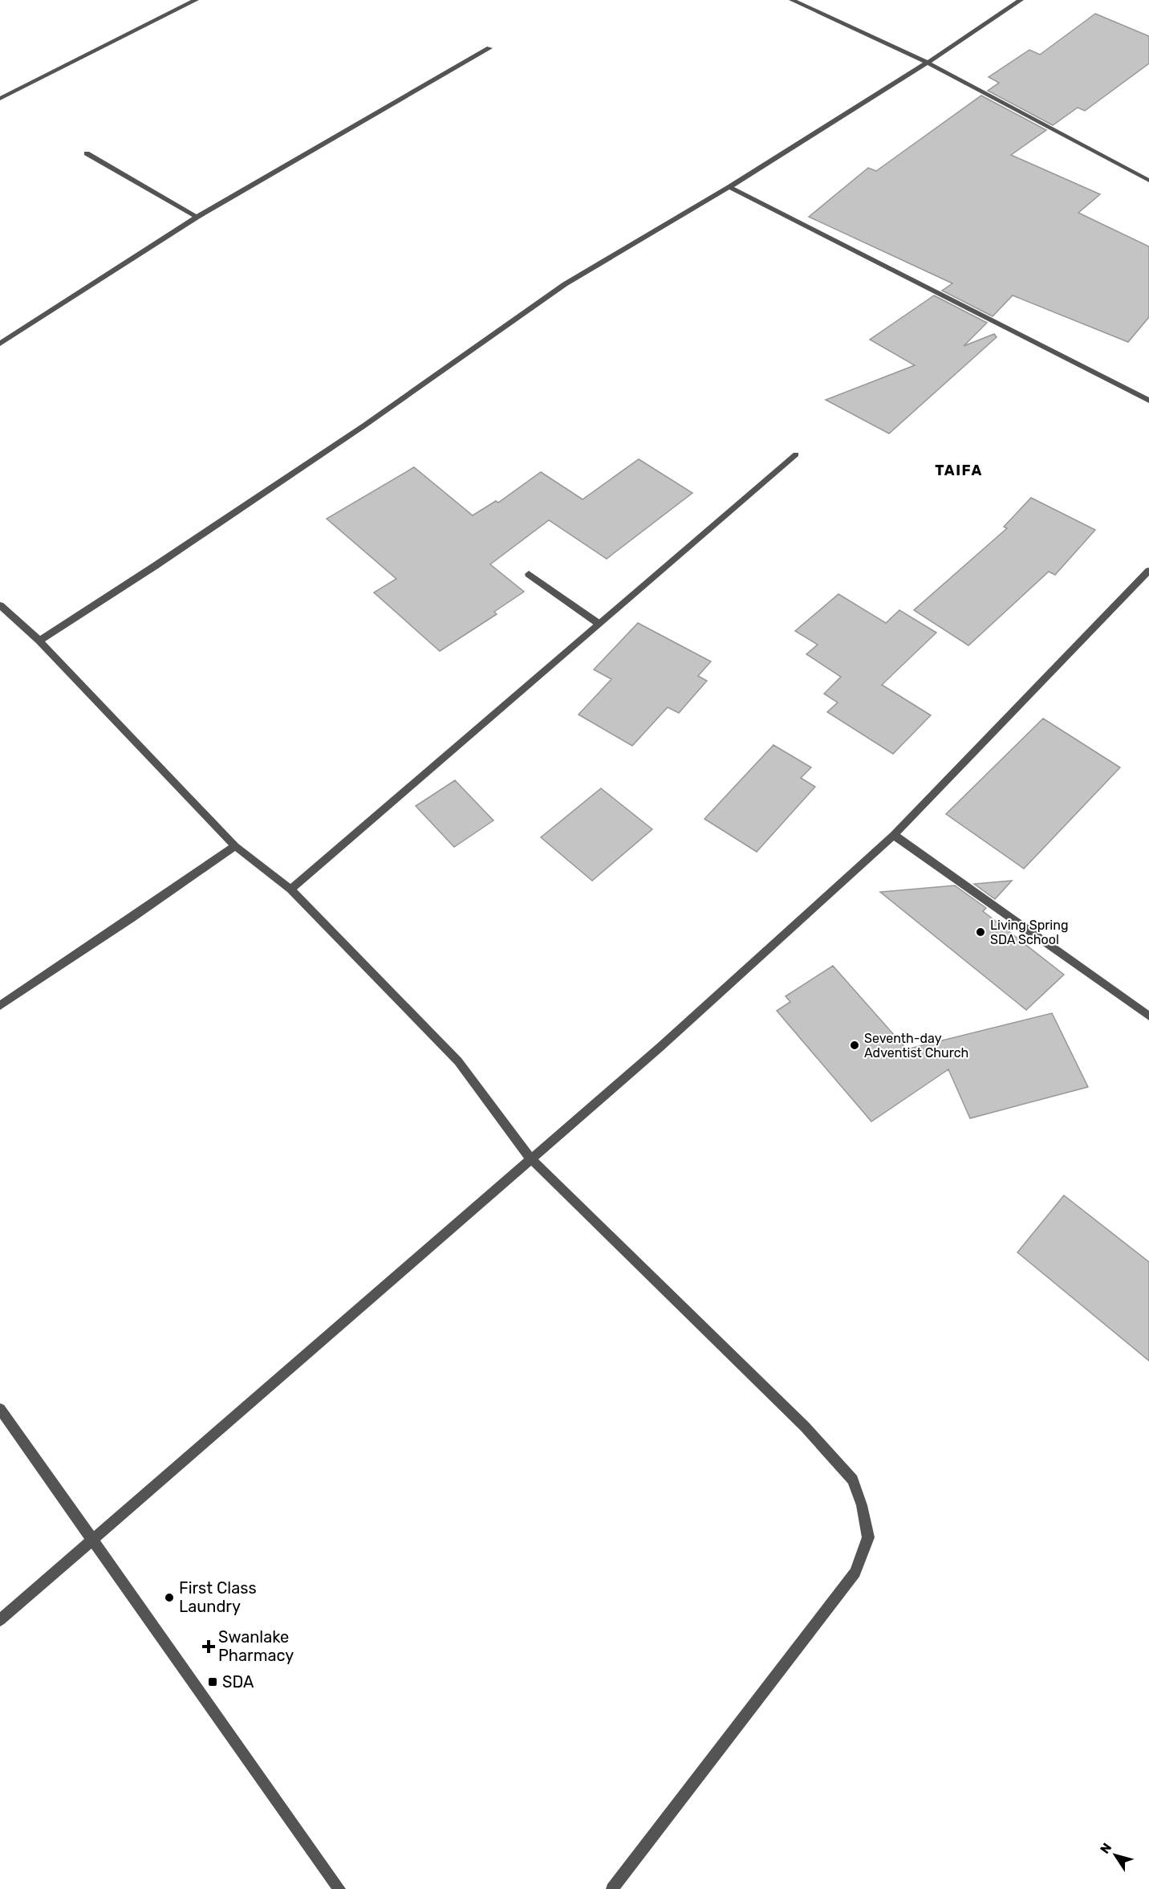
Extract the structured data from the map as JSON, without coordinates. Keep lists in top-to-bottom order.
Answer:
{
  "districts": ["TAIFA"],
  "places": {
    "other": ["Living Spring SDA School", "Seventh-day Adventist Church", "First Class Laundry"],
    "health": ["Swanlake Pharmacy"],
    "transit": ["SDA"]
  },
  "north": "top left"
}
